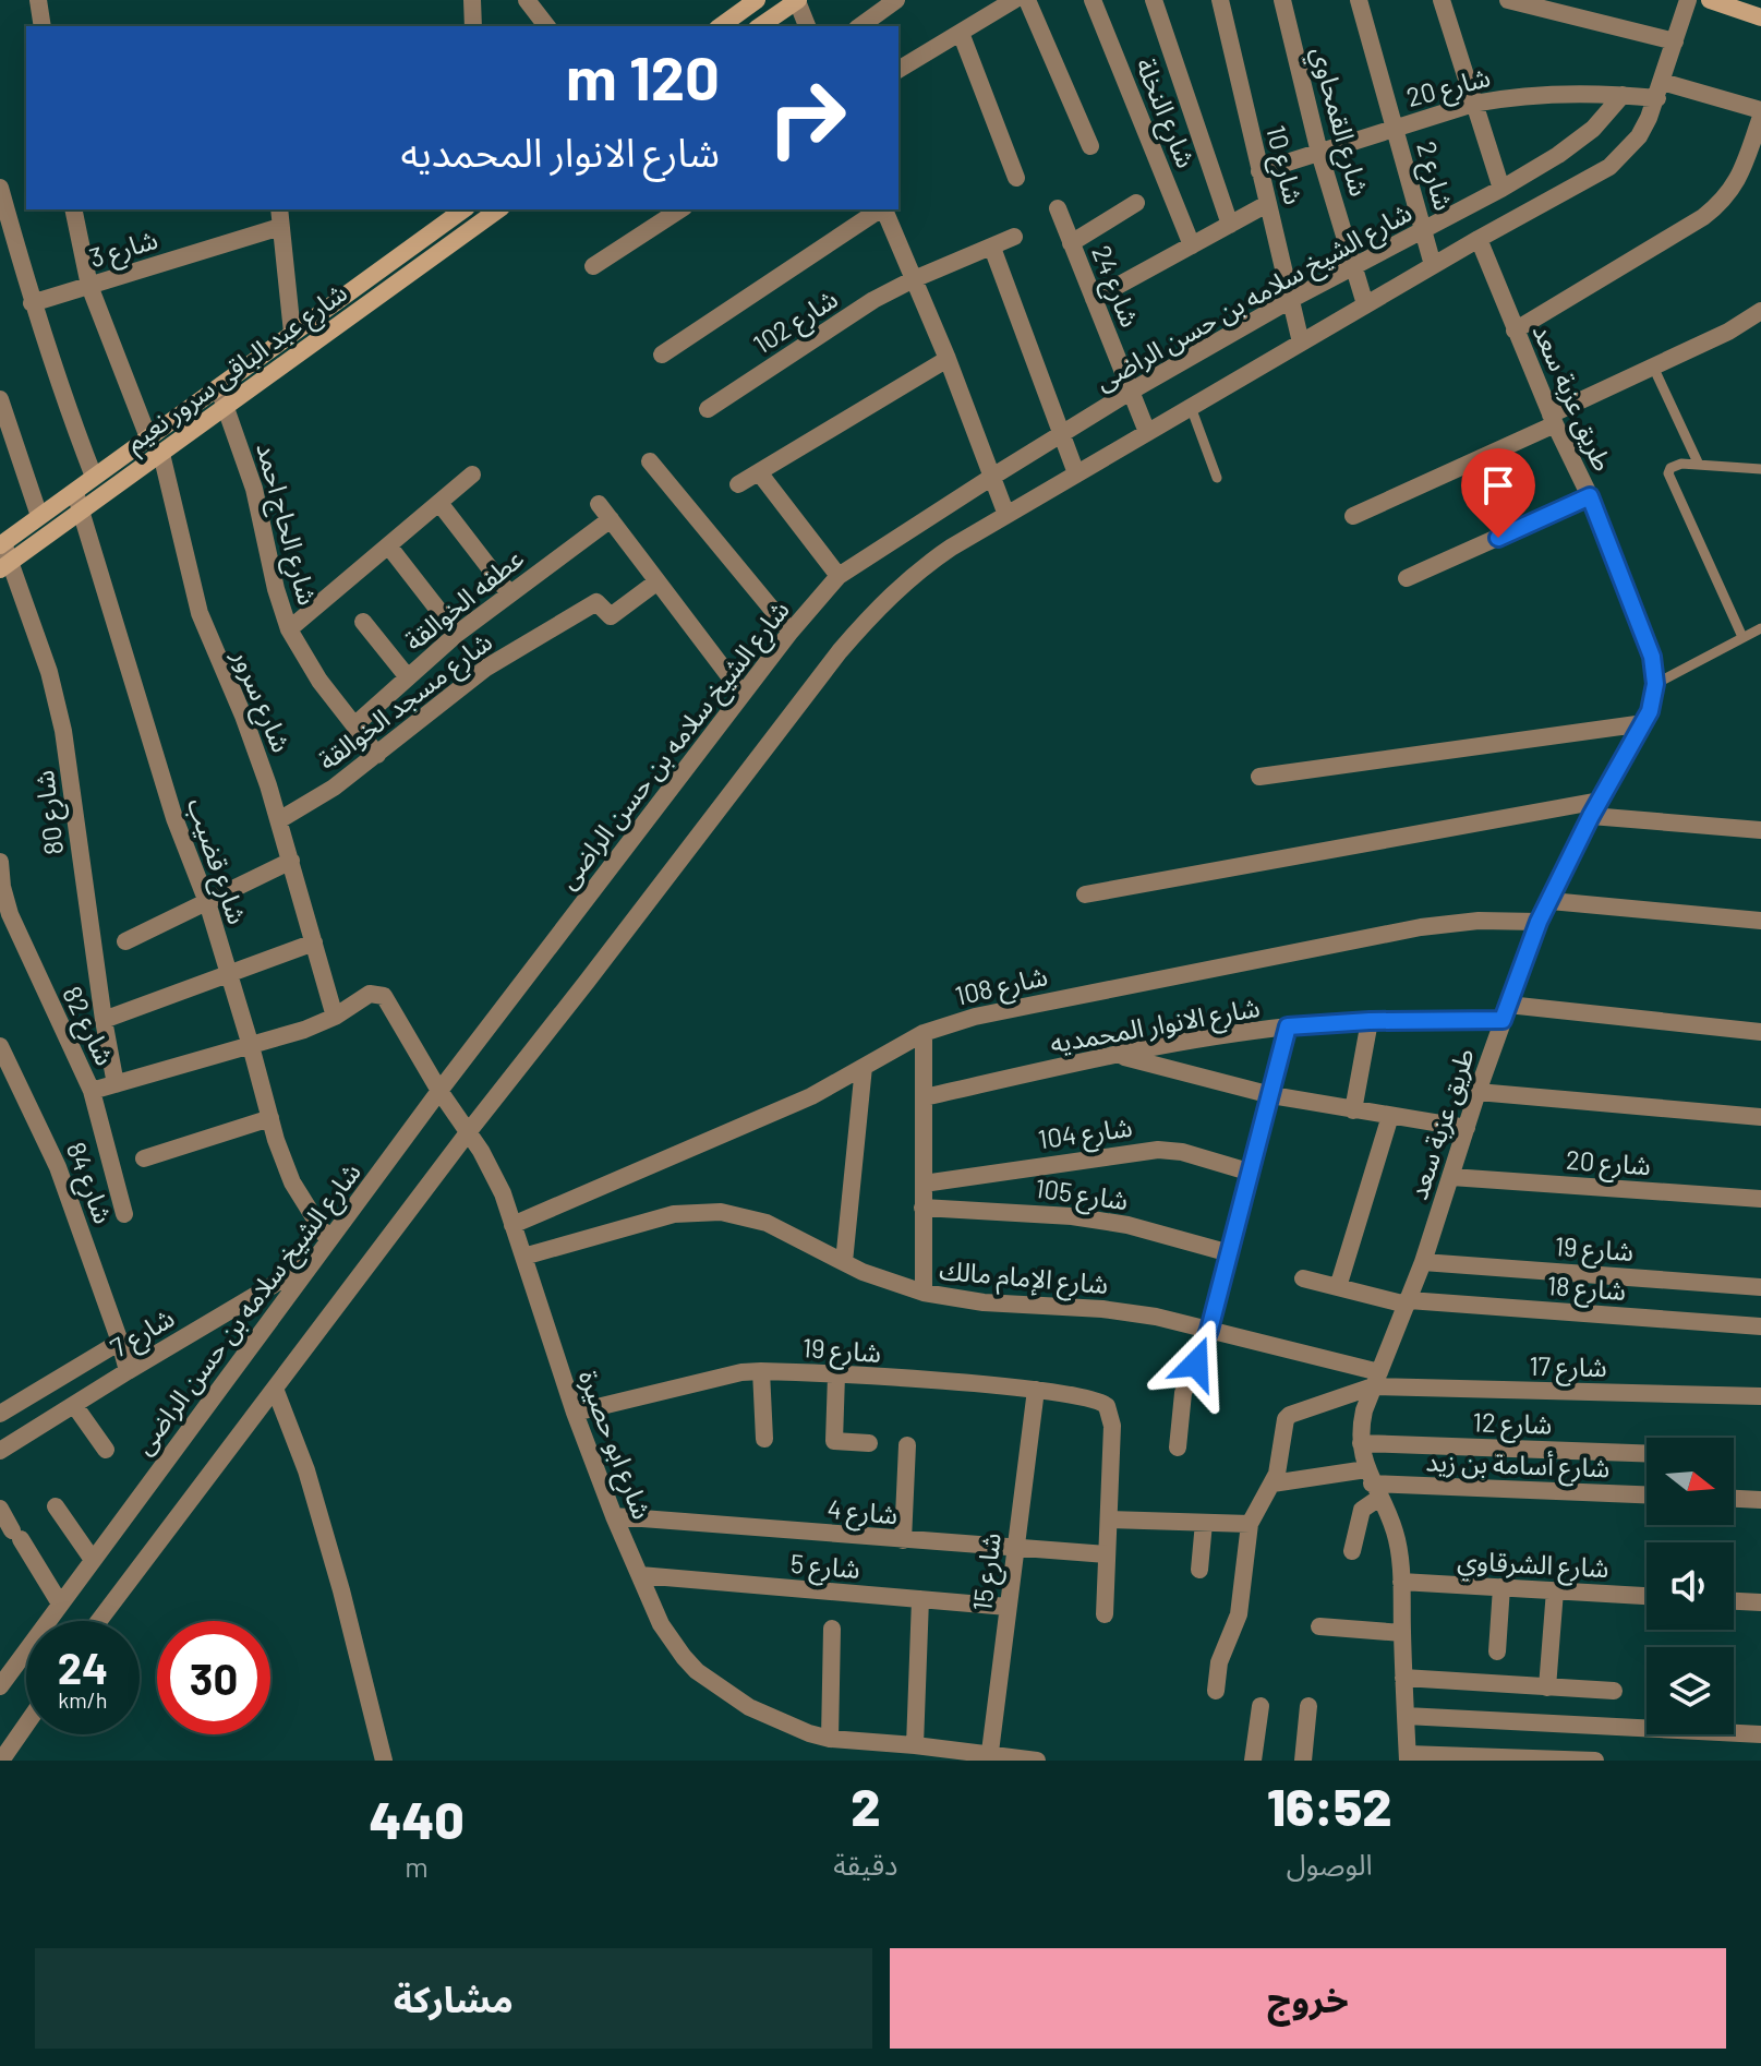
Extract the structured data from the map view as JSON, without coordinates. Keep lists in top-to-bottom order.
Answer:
{
  "streets": {
    "street": [
      "شارع 20",
      "شارع النخلة",
      "شارع القمحاوي",
      "شارع 10",
      "شارع 2",
      "شارع 3",
      "شارع 24",
      "شارع الشيخ سلامه بن حسن الراضى",
      "شارع 102",
      "شارع عبد الباقى سرور نعيم",
      "طريق عزبة سعد",
      "شارع الحاج احمد",
      "عطفه الخوالقة",
      "شارع سرور",
      "شارع مسجد الخوالقة",
      "شارع 80",
      "شارع قضيب",
      "شارع 108",
      "شارع الانوار المحمديه",
      "شارع 82",
      "شارع 104",
      "شارع 84",
      "شارع 105",
      "شارع 19",
      "شارع الإمام مالك",
      "شارع 18",
      "شارع 7",
      "شارع 17",
      "شارع 12",
      "شارع ابو حصيرة",
      "شارع أسامة بن زيد",
      "شارع 4",
      "شارع الشرقاوي",
      "شارع 5",
      "شارع 15"
    ]
  },
  "crossings": [
    ["شارع 20", "شارع القمحاوي"],
    ["شارع 20", "شارع 10"],
    ["شارع 20", "شارع 2"],
    ["شارع 20", "شارع الشيخ سلامه بن حسن الراضى"],
    ["شارع 20", "طريق عزبة سعد"],
    ["شارع القمحاوي", "شارع الشيخ سلامه بن حسن الراضى"],
    ["شارع 10", "شارع الشيخ سلامه بن حسن الراضى"],
    ["شارع 2", "شارع الشيخ سلامه بن حسن الراضى"],
    ["شارع 24", "شارع الشيخ سلامه بن حسن الراضى"],
    ["شارع الشيخ سلامه بن حسن الراضى", "شارع قضيب"],
    ["شارع الشيخ سلامه بن حسن الراضى", "شارع 7"],
    ["شارع الشيخ سلامه بن حسن الراضى", "شارع ابو حصيرة"],
    ["شارع عبد الباقى سرور نعيم", "شارع الحاج احمد"],
    ["شارع عبد الباقى سرور نعيم", "شارع سرور"],
    ["شارع عبد الباقى سرور نعيم", "شارع 80"],
    ["شارع عبد الباقى سرور نعيم", "شارع قضيب"],
    ["طريق عزبة سعد", "شارع 108"],
    ["طريق عزبة سعد", "شارع الانوار المحمديه"],
    ["طريق عزبة سعد", "شارع 19"],
    ["طريق عزبة سعد", "شارع الإمام مالك"],
    ["طريق عزبة سعد", "شارع 18"],
    ["طريق عزبة سعد", "شارع 17"],
    ["طريق عزبة سعد", "شارع 12"],
    ["طريق عزبة سعد", "شارع أسامة بن زيد"],
    ["طريق عزبة سعد", "شارع الشرقاوي"],
    ["شارع الحاج احمد", "عطفه الخوالقة"],
    ["شارع الحاج احمد", "شارع مسجد الخوالقة"],
    ["شارع سرور", "شارع مسجد الخوالقة"],
    ["شارع سرور", "شارع ابو حصيرة"],
    ["شارع 108", "شارع ابو حصيرة"],
    ["شارع 84", "شارع 7"],
    ["شارع 19", "شارع ابو حصيرة"],
    ["شارع 19", "شارع 15"],
    ["شارع الإمام مالك", "شارع 17"],
    ["شارع الإمام مالك", "شارع ابو حصيرة"],
    ["شارع ابو حصيرة", "شارع 4"],
    ["شارع ابو حصيرة", "شارع 5"],
    ["شارع ابو حصيرة", "شارع 15"],
    ["شارع 4", "شارع 15"],
    ["شارع 5", "شارع 15"]
  ],
  "north": "right",
  "page": {
    "turn": ["120 m", "شارع الانوار المحمديه"],
    "speed": "24 km/h",
    "limit": "30",
    "eta": [
      "16:52",
      "الوصول",
      "2",
      "دقيقة",
      "440",
      "m"
    ],
    "buttons": ["خروج", "مشاركة"]
  }
}
